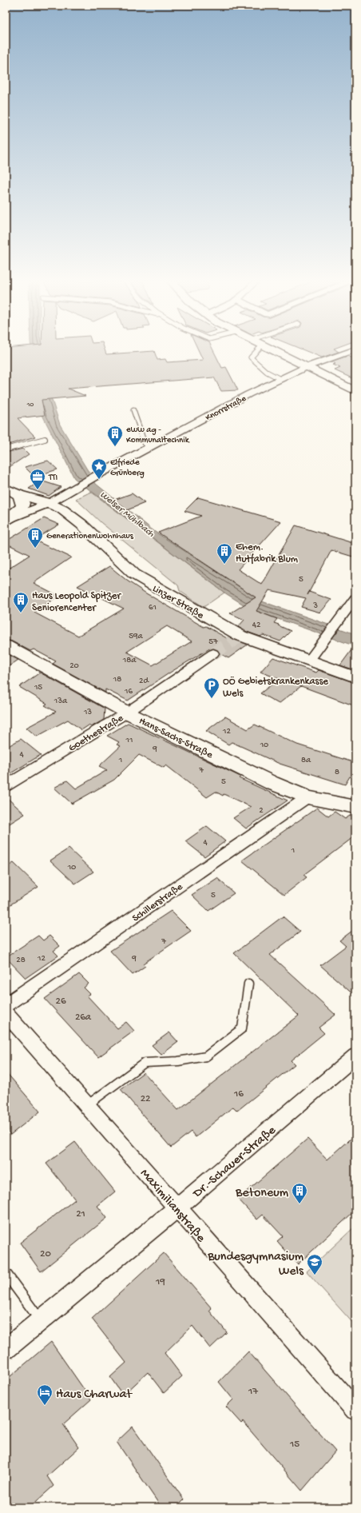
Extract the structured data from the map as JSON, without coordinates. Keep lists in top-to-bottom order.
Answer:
{
  "streets": {
    "main road": ["Linzer Straße", "Hans-Sachs-Straße"],
    "street": [
      "Knorrstraße",
      "Goethestraße",
      "Schillerstraße",
      "Dr.-Schauer-Straße",
      "Maximilianstraße"
    ]
  },
  "crossings": [
    ["Knorrstraße", "Linzer Straße"],
    ["Goethestraße", "Hans-Sachs-Straße"],
    ["Hans-Sachs-Straße", "Schillerstraße"],
    ["Dr.-Schauer-Straße", "Maximilianstraße"]
  ],
  "water": ["Welser Mühlbach"],
  "places": {
    "building": [
      "eww ag - Kommunaltechnik",
      "Generationenwohnhaus",
      "Ehem. Hutfabrik Blum",
      "Haus Leopold Spitzer Seniorencenter",
      "Betoneum"
    ],
    "place": ["Elfriede Grünberg"],
    "office": ["TTI"],
    "parking": ["OÖ Gebietskrankenkasse Wels"],
    "school or university": ["Bundesgymnasium Wels"],
    "hotel": ["Haus Charwat"]
  },
  "house_numbers": [
    "10",
    "5",
    "3",
    "61",
    "42",
    "59a",
    "57",
    "18a",
    "20",
    "18",
    "2d",
    "15",
    "16",
    "13a",
    "13",
    "12",
    "11",
    "10",
    "9",
    "4",
    "1",
    "8a",
    "7",
    "8",
    "5",
    "2",
    "4",
    "1",
    "10",
    "5",
    "7",
    "12",
    "9",
    "28",
    "26",
    "26a",
    "16",
    "22",
    "21",
    "20",
    "19",
    "17",
    "15"
  ]
}
